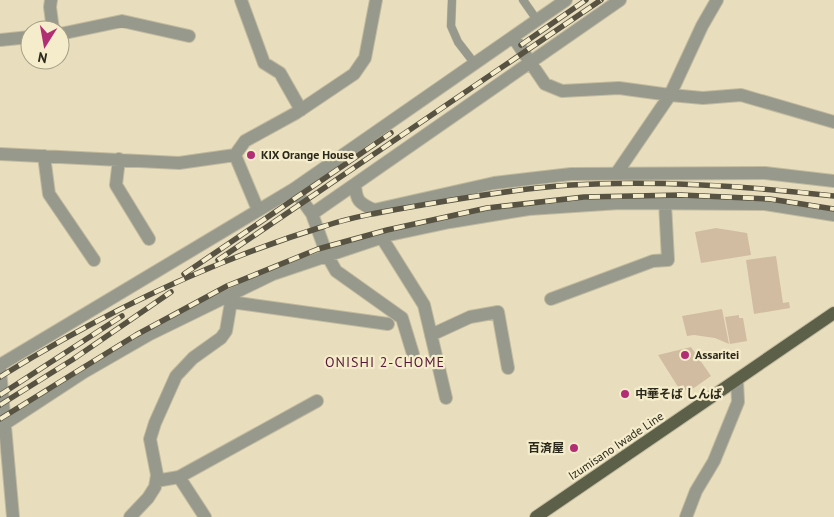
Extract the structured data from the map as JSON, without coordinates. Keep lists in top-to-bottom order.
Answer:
{
  "streets": {
    "main road": ["Izumisano Iwade Line"]
  },
  "districts": ["ONISHI 2-CHOME"],
  "places": [
    "KIX Orange House",
    "Assaritei",
    "中華そば しんば",
    "百済屋"
  ],
  "north": "bottom"
}
